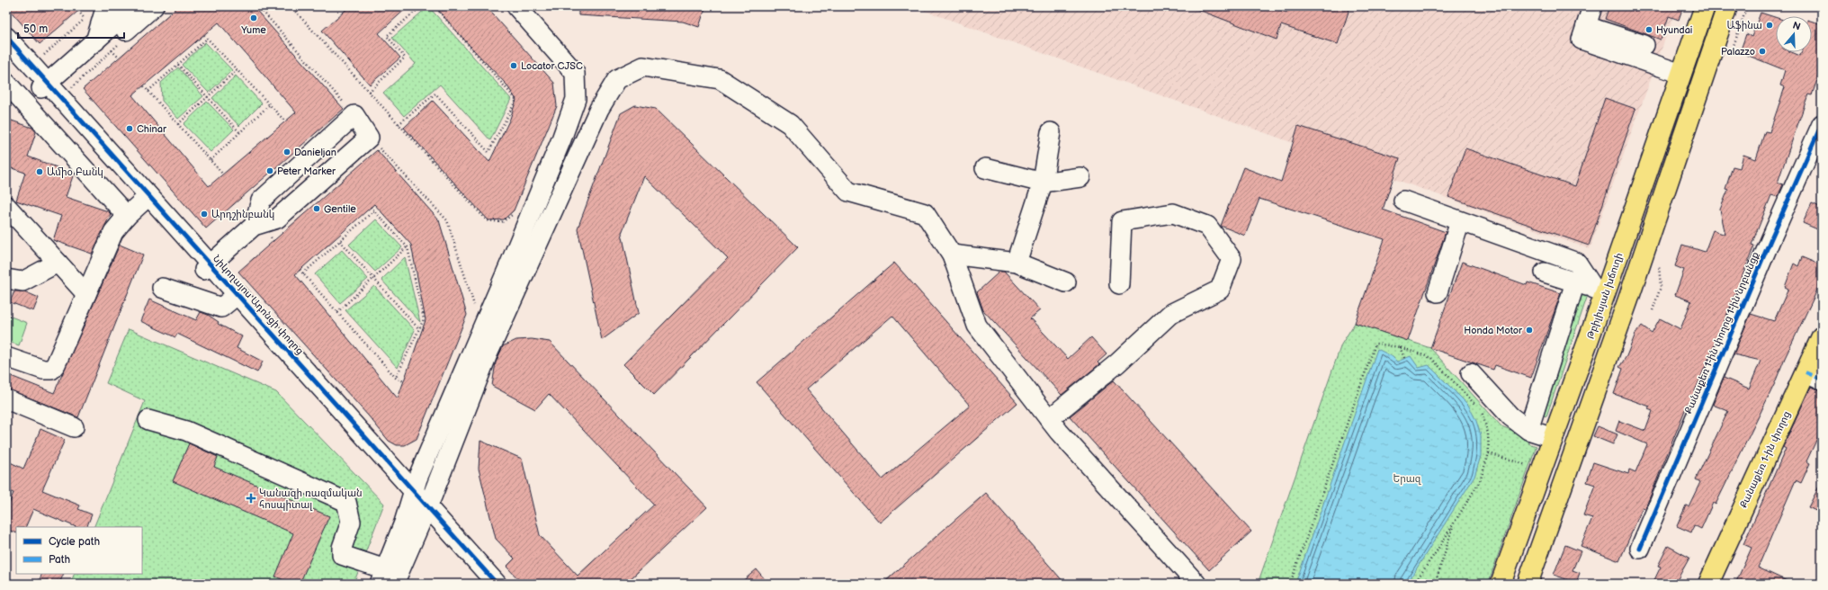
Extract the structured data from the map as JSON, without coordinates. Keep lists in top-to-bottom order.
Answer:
{
  "streets": {
    "main road": ["Թբիլիսյան խճուղի", "Քանաքեռ 1-ին փողոց"],
    "street": ["Նիկողայոս Ադոնցի փողոց", "Քանաքեռ 1-ին փողոց 1-ին նրբանցք"]
  },
  "parks": ["Երազ"],
  "places": {
    "other": [
      "Yume",
      "Աֆինա",
      "Hyundai",
      "Palazzo",
      "Locator CJSC",
      "Chinar",
      "Danieljan",
      "Peter Marker",
      "Ամիօ Բանկ",
      "Gentile",
      "Արդշինբանկ",
      "Honda Motor"
    ],
    "health": ["Կանազի ռազմական հոսպիտալ"]
  },
  "legend": ["Cycle path", "Path"],
  "scale_bar": "50 m",
  "north": "top"
}
